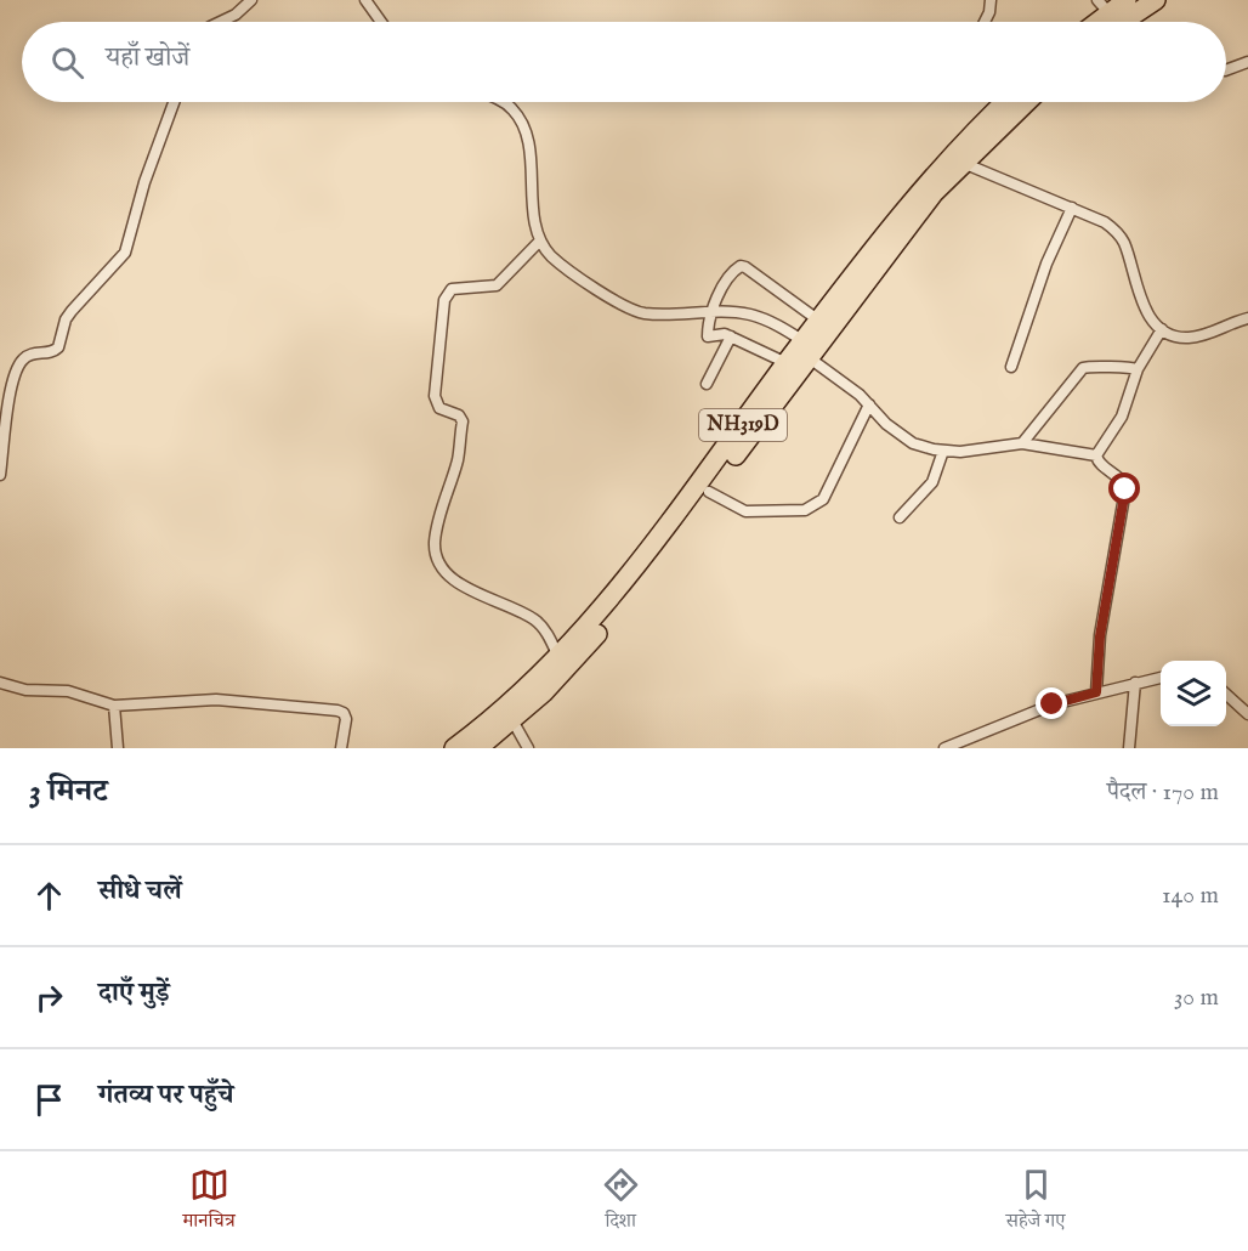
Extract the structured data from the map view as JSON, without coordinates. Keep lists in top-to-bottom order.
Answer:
{
  "streets": {
    "highway": ["NH319D"]
  },
  "page": {
    "search": "यहाँ खोजें",
    "heading": ["3 मिनट", "पैदल · 170 m"],
    "list": [
      ["सीधे चलें", "140 m"],
      ["दाएँ मुड़ें", "30 m"],
      "गंतव्य पर पहुँचे"
    ],
    "nav": ["मानचित्र", "दिशा", "सहेजे गए"]
  }
}
